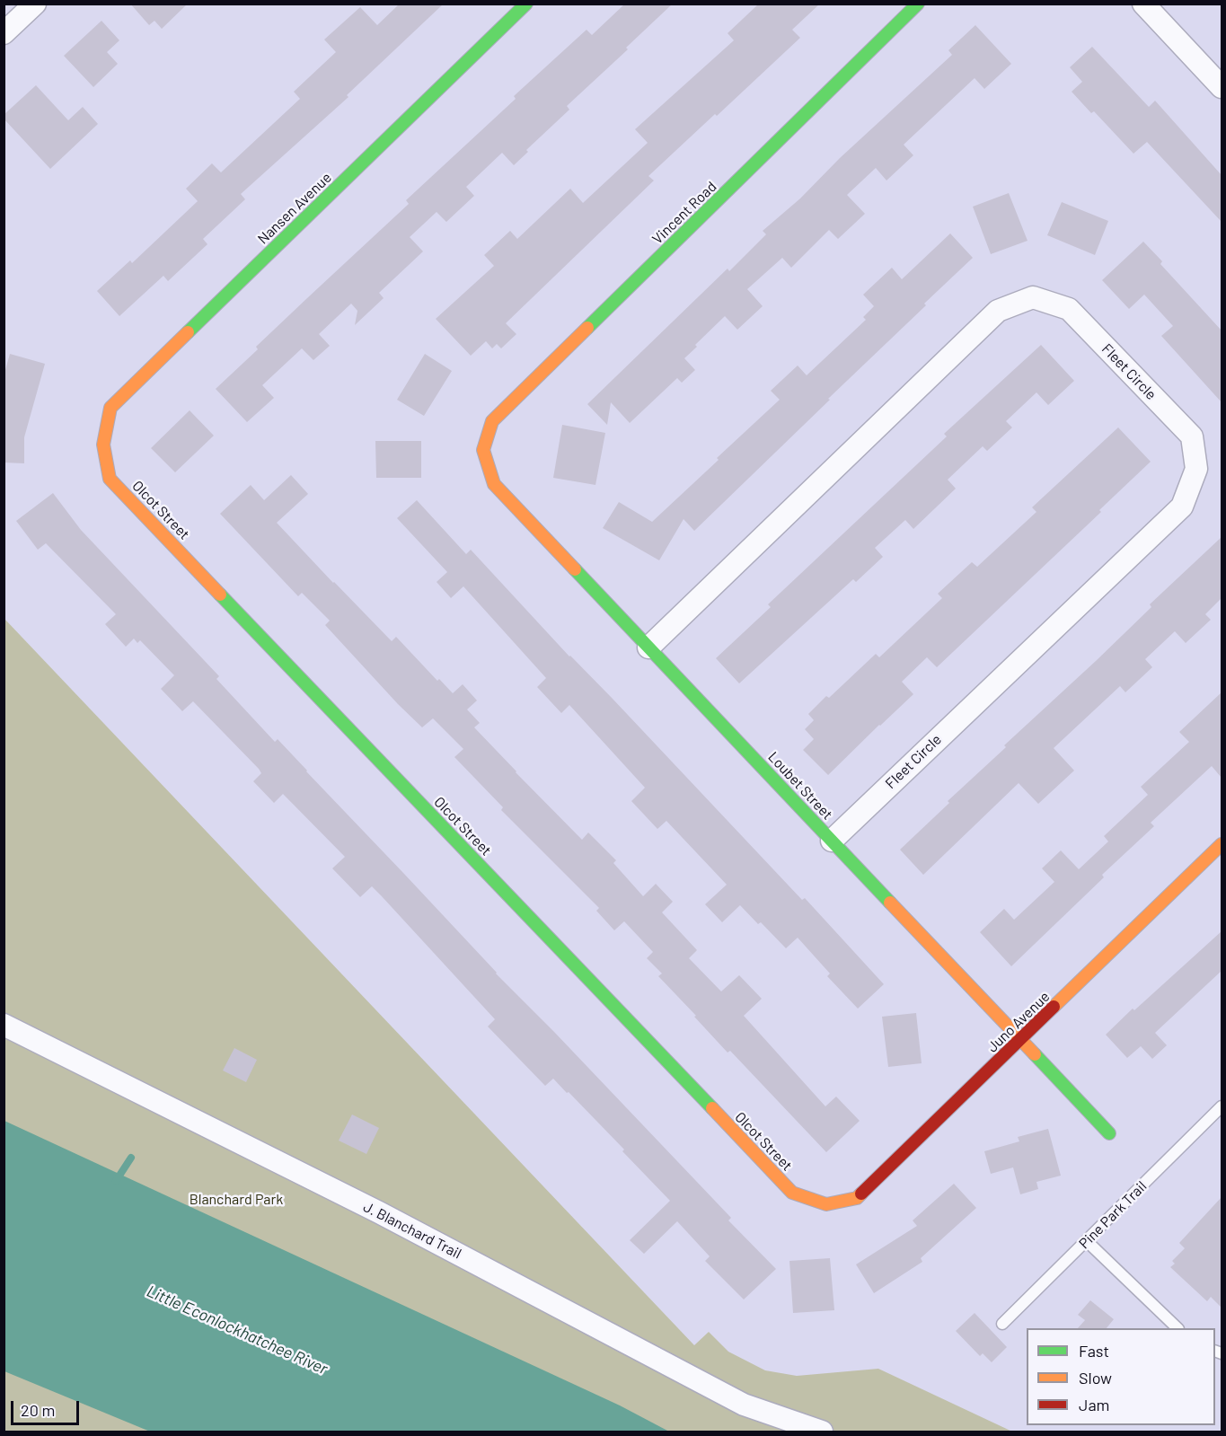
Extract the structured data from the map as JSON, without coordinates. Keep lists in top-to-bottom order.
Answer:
{
  "streets": {
    "street": [
      "Nansen Avenue",
      "Vincent Road",
      "Fleet Circle",
      "Olcot Street",
      "Loubet Street",
      "Juno Avenue",
      "J. Blanchard Trail"
    ],
    "lane": ["Pine Park Trail"]
  },
  "crossings": [
    ["Nansen Avenue", "Olcot Street"],
    ["Vincent Road", "Loubet Street"],
    ["Fleet Circle", "Loubet Street"],
    ["Olcot Street", "Juno Avenue"],
    ["Loubet Street", "Juno Avenue"]
  ],
  "water": ["Little Econlockhatchee River"],
  "parks": ["Blanchard Park"],
  "legend": ["Fast", "Slow", "Jam"],
  "scale_bar": "20 m"
}
